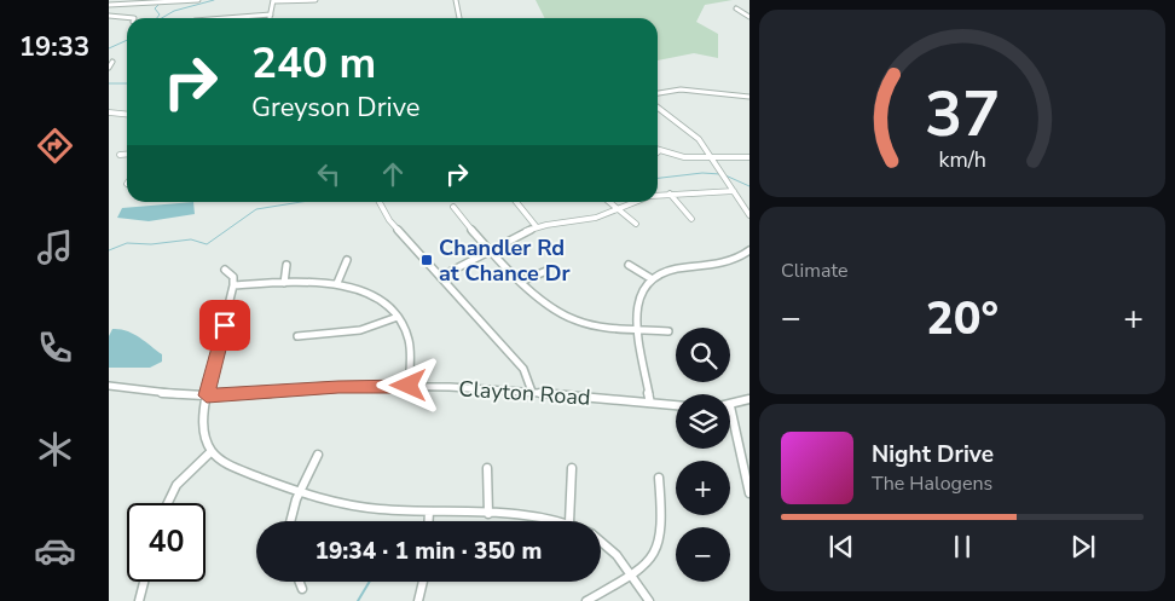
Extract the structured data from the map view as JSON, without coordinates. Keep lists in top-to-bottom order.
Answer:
{
  "streets": {
    "street": ["Clayton Road"]
  },
  "places": {
    "transit": ["Chandler Rd at Chance Dr"]
  },
  "page": {
    "tabs": "19:33",
    "turn": ["240 m", "Greyson Drive"],
    "tile": "Climate",
    "heat": ["−", "20°", "+"],
    "map_buttons": ["+", "−"],
    "song": ["Night Drive", "The Halogens"],
    "limit": "40",
    "trip": "19:34 · 1 min · 350 m",
    "gauge": ["37", "km/h"]
  }
}
